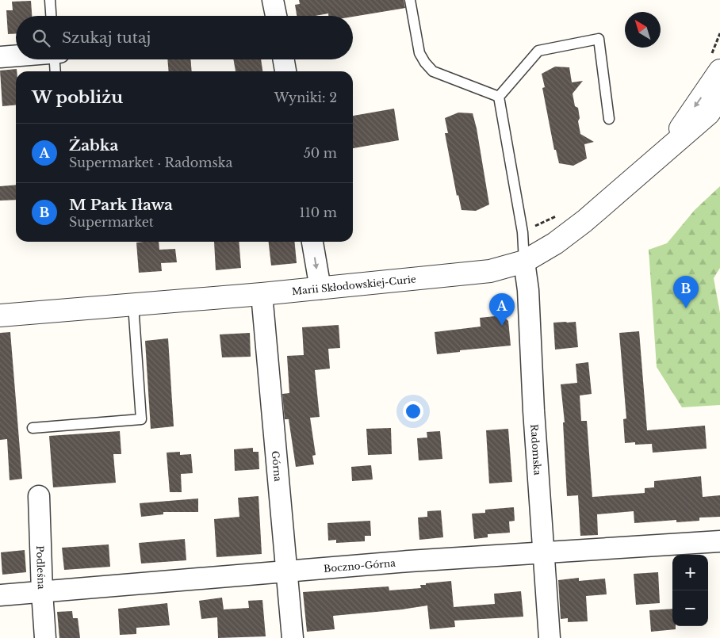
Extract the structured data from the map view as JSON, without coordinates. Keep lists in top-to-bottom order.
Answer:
{
  "streets": {
    "street": [
      "Marii Skłodowskiej-Curie",
      "Radomska",
      "Górna",
      "Boczno-Górna",
      "Podleśna"
    ]
  },
  "crossings": [
    ["Marii Skłodowskiej-Curie", "Radomska"],
    ["Marii Skłodowskiej-Curie", "Górna"],
    ["Radomska", "Boczno-Górna"],
    ["Górna", "Boczno-Górna"],
    ["Boczno-Górna", "Podleśna"]
  ],
  "north": "top left",
  "page": {
    "search": "Szukaj tutaj",
    "heading": ["W pobliżu", "Wyniki: 2"],
    "list": [
      {
        "mark": "A",
        "name": "Żabka",
        "note": "Supermarket · Radomska",
        "value": "50 m"
      },
      {
        "mark": "B",
        "name": "M Park Iława",
        "note": "Supermarket",
        "value": "110 m"
      }
    ],
    "pins": ["B", "A"],
    "map_buttons": ["+", "−"]
  }
}
